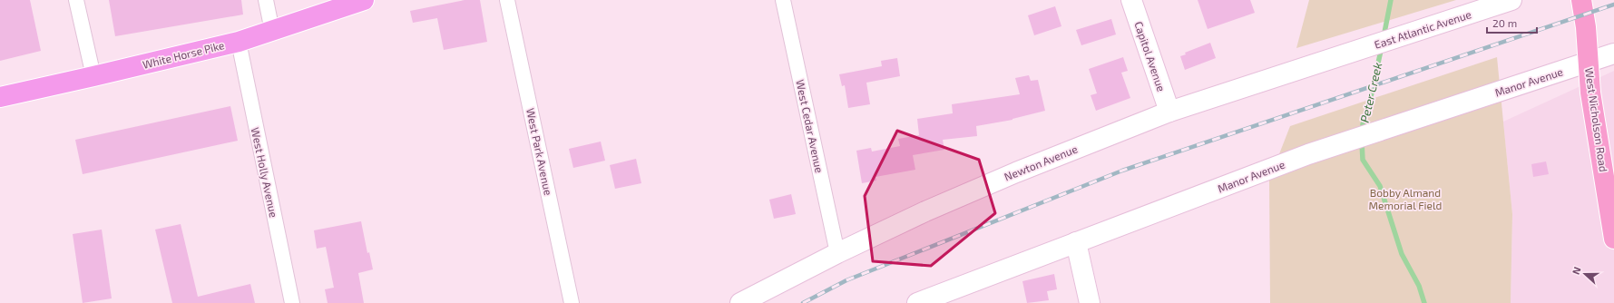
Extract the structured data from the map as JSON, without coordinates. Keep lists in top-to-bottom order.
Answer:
{
  "streets": {
    "highway": ["White Horse Pike"],
    "main road": ["West Nicholson Road"],
    "street": [
      "East Atlantic Avenue",
      "Capitol Avenue",
      "Manor Avenue",
      "West Cedar Avenue",
      "West Park Avenue",
      "Newton Avenue",
      "West Holly Avenue"
    ]
  },
  "crossings": [
    ["East Atlantic Avenue", "Newton Avenue"],
    ["White Horse Pike", "West Holly Avenue"],
    ["Capitol Avenue", "Newton Avenue"],
    ["Manor Avenue", "West Nicholson Road"],
    ["West Cedar Avenue", "Newton Avenue"]
  ],
  "water": ["Peter Creek"],
  "parks": ["Bobby Almand Memorial Field"],
  "scale_bar": "20 m",
  "north": "left"
}
